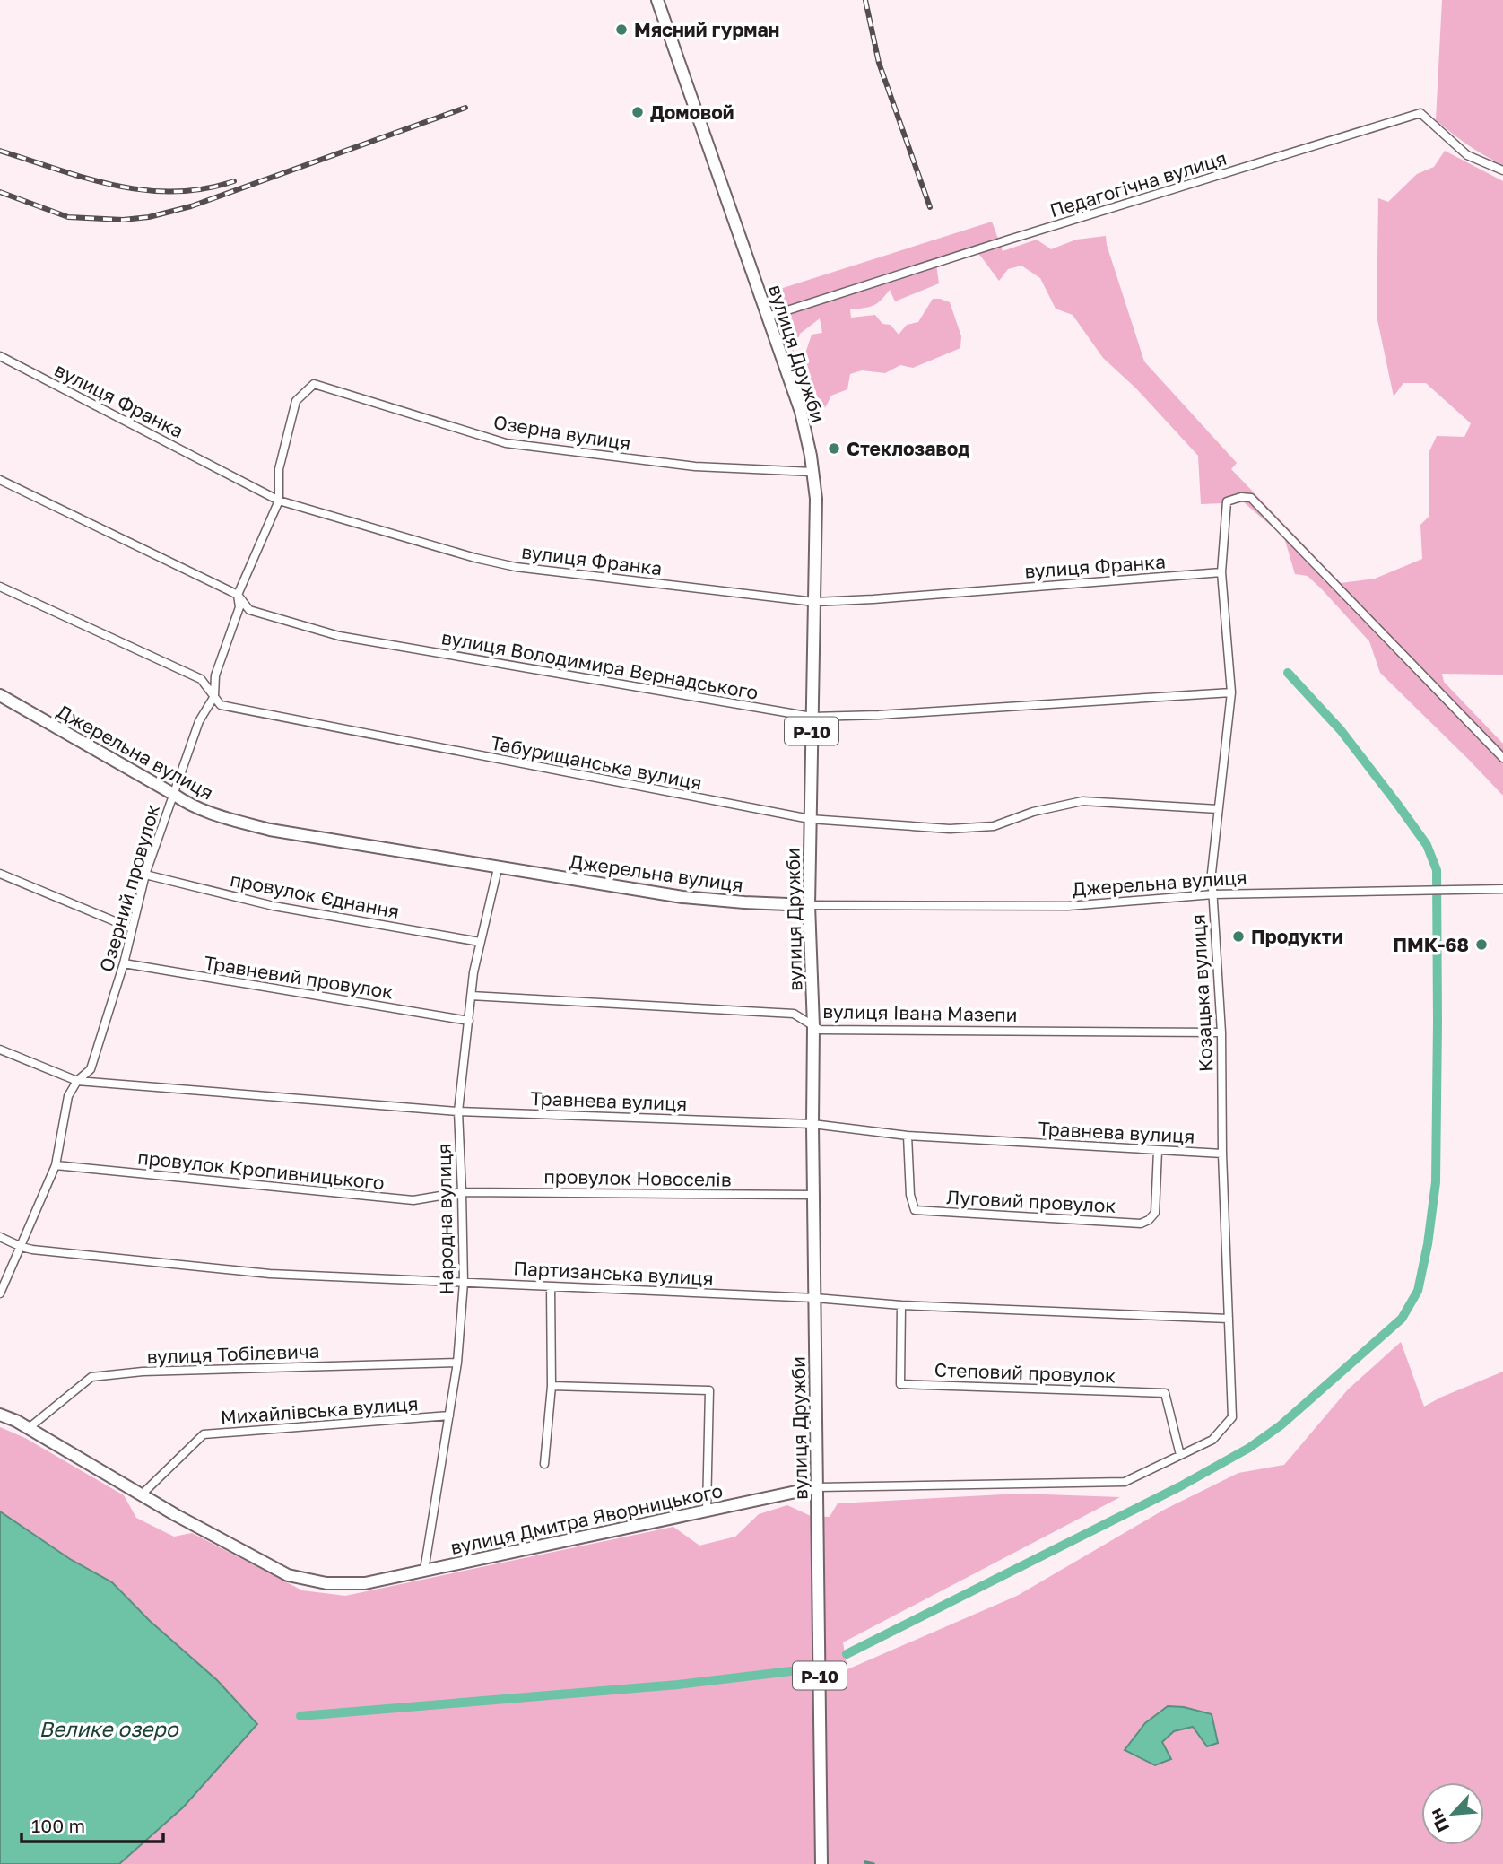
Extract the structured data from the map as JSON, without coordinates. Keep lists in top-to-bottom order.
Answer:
{
  "streets": {
    "main road": [
      "вулиця Дружби",
      "Р-10",
      "Джерельна вулиця",
      "вулиця Дмитра Яворницького"
    ],
    "street": [
      "Педагогічна вулиця",
      "вулиця Франка",
      "Озерна вулиця",
      "вулиця Володимира Вернадського",
      "Табурищанська вулиця",
      "Озерний провулок",
      "провулок Єднання",
      "Травневий провулок",
      "Козацька вулиця",
      "вулиця Івана Мазепи",
      "Травнева вулиця",
      "провулок Кропивницького",
      "провулок Новоселів",
      "Луговий провулок",
      "Народна вулиця",
      "Партизанська вулиця",
      "вулиця Тобілевича",
      "Степовий провулок",
      "Михайлівська вулиця"
    ]
  },
  "crossings": [
    ["Педагогічна вулиця", "вулиця Дружби"],
    ["вулиця Дружби", "вулиця Франка"],
    ["вулиця Дружби", "Озерна вулиця"],
    ["вулиця Дружби", "вулиця Володимира Вернадського"],
    ["вулиця Дружби", "Джерельна вулиця"],
    ["вулиця Дружби", "Табурищанська вулиця"],
    ["вулиця Дружби", "вулиця Івана Мазепи"],
    ["вулиця Дружби", "Травнева вулиця"],
    ["вулиця Дружби", "провулок Новоселів"],
    ["вулиця Дружби", "Партизанська вулиця"],
    ["вулиця Дружби", "вулиця Дмитра Яворницького"],
    ["вулиця Франка", "Озерний провулок"],
    ["вулиця Франка", "Козацька вулиця"],
    ["Озерна вулиця", "Озерний провулок"],
    ["вулиця Володимира Вернадського", "Озерний провулок"],
    ["вулиця Володимира Вернадського", "Козацька вулиця"],
    ["Джерельна вулиця", "Озерний провулок"],
    ["Джерельна вулиця", "Козацька вулиця"],
    ["Джерельна вулиця", "Народна вулиця"],
    ["Табурищанська вулиця", "Озерний провулок"],
    ["Табурищанська вулиця", "Козацька вулиця"],
    ["Озерний провулок", "провулок Єднання"],
    ["Озерний провулок", "Травневий провулок"],
    ["Озерний провулок", "Травнева вулиця"],
    ["Озерний провулок", "провулок Кропивницького"],
    ["Озерний провулок", "Партизанська вулиця"],
    ["провулок Єднання", "Народна вулиця"],
    ["Травневий провулок", "Народна вулиця"],
    ["Козацька вулиця", "вулиця Івана Мазепи"],
    ["Козацька вулиця", "Травнева вулиця"],
    ["Козацька вулиця", "Партизанська вулиця"],
    ["Козацька вулиця", "вулиця Дмитра Яворницького"],
    ["вулиця Івана Мазепи", "Народна вулиця"],
    ["Травнева вулиця", "Луговий провулок"],
    ["Травнева вулиця", "Народна вулиця"],
    ["провулок Кропивницького", "провулок Новоселів"],
    ["провулок Кропивницького", "Народна вулиця"],
    ["провулок Новоселів", "Народна вулиця"],
    ["Народна вулиця", "Партизанська вулиця"],
    ["Народна вулиця", "вулиця Тобілевича"],
    ["Народна вулиця", "Михайлівська вулиця"],
    ["Народна вулиця", "вулиця Дмитра Яворницького"],
    ["Партизанська вулиця", "Степовий провулок"],
    ["вулиця Тобілевича", "вулиця Дмитра Яворницького"],
    ["Степовий провулок", "вулиця Дмитра Яворницького"],
    ["Михайлівська вулиця", "вулиця Дмитра Яворницького"]
  ],
  "water": ["Велике озеро"],
  "places": [
    "Мясний гурман",
    "Домовой",
    "Стеклозавод",
    "Продукти",
    "ПМК-68"
  ],
  "scale_bar": "100 m",
  "north": "bottom left"
}
